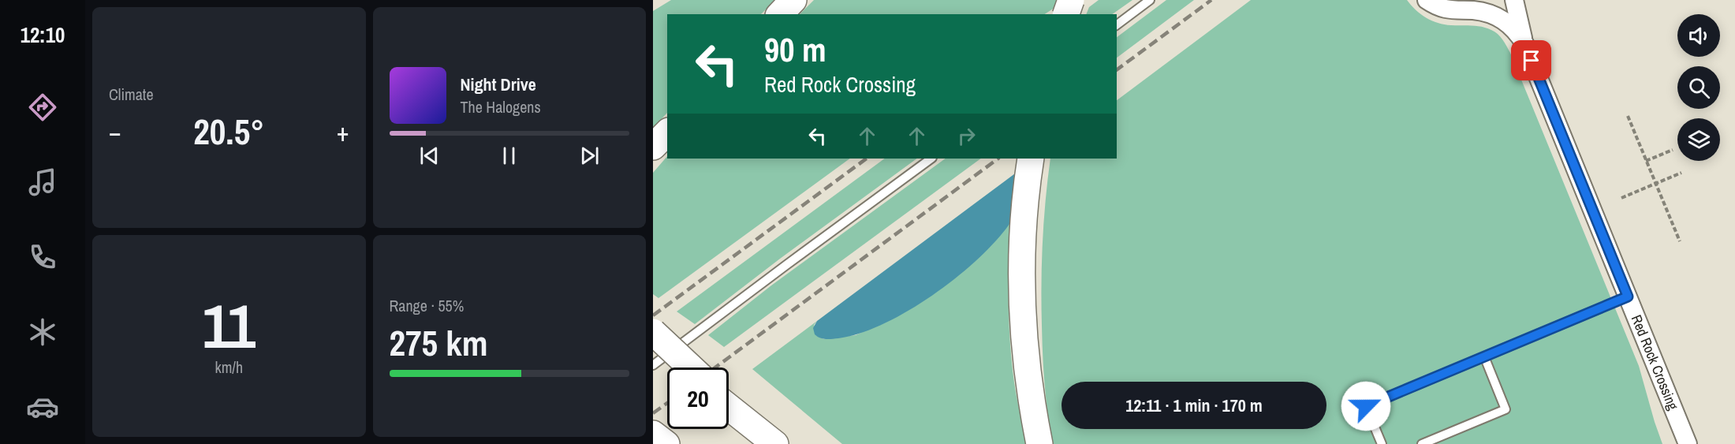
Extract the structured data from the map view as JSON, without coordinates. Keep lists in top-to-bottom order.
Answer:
{
  "streets": {
    "street": ["Red Rock Crossing"]
  },
  "page": {
    "tabs": "12:10",
    "tile": [
      "Climate",
      ["11", "km/h"],
      ["Range · 55%", "275 km"]
    ],
    "turn": ["90 m", "Red Rock Crossing"],
    "song": ["Night Drive", "The Halogens"],
    "heat": ["−", "20.5°", "+"],
    "limit": "20",
    "trip": "12:11 · 1 min · 170 m"
  }
}
